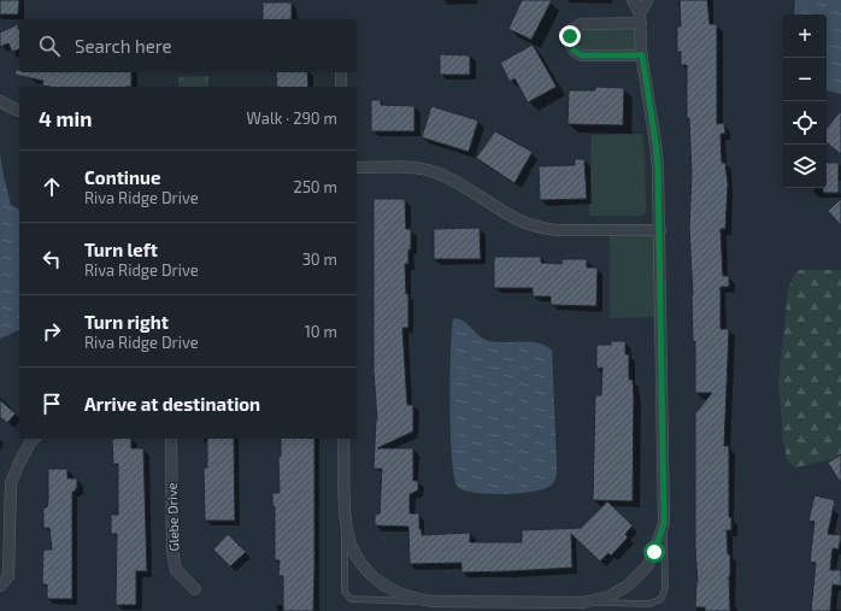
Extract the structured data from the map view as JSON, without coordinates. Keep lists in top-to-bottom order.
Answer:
{
  "streets": {
    "street": ["Glebe Drive"]
  },
  "page": {
    "map_buttons": ["+", "−"],
    "search": "Search here",
    "heading": ["4 min", "Walk · 290 m"],
    "list": [
      ["Continue", "Riva Ridge Drive", "250 m"],
      ["Turn left", "Riva Ridge Drive", "30 m"],
      ["Turn right", "Riva Ridge Drive", "10 m"],
      "Arrive at destination"
    ]
  }
}
